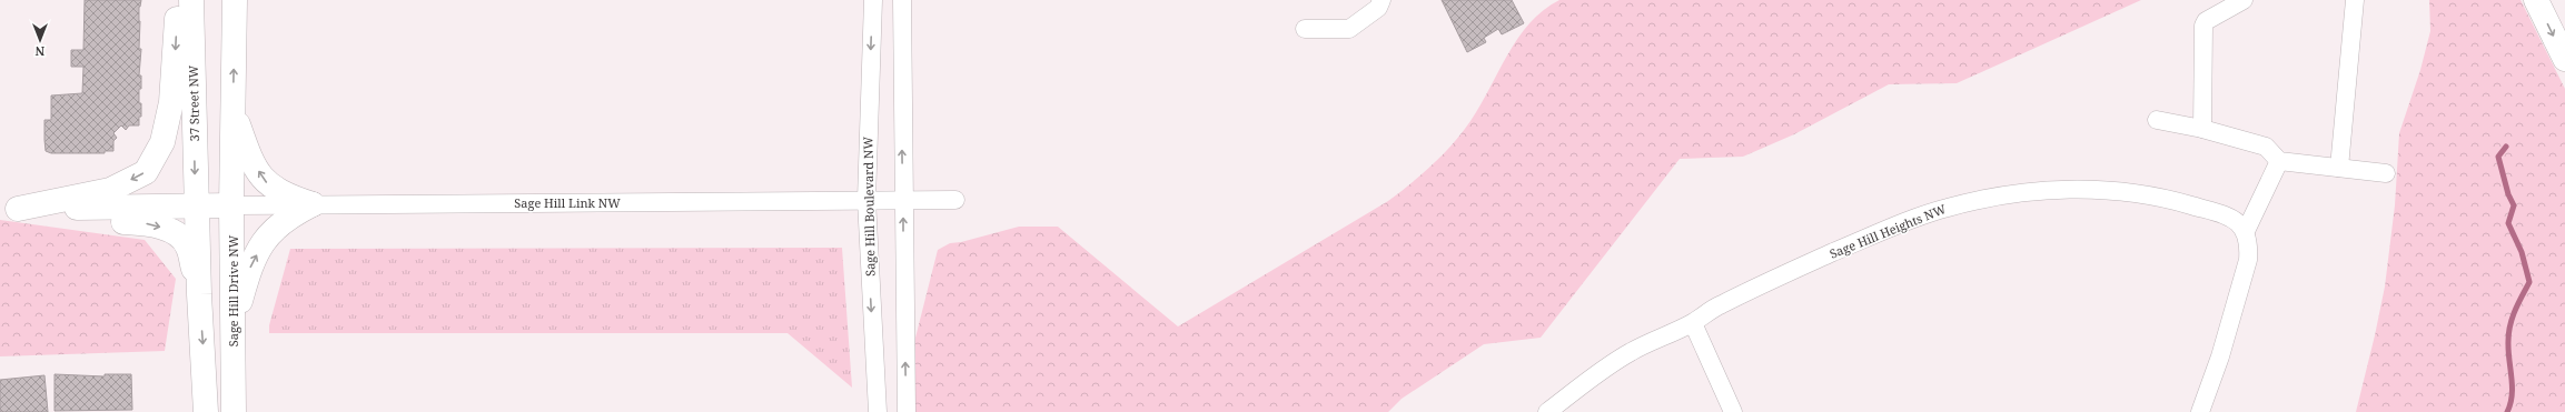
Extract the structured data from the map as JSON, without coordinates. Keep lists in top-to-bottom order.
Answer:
{
  "streets": {
    "street": [
      "37 Street NW",
      "Sage Hill Link NW",
      "Sage Hill Boulevard NW",
      "Sage Hill Heights NW",
      "Sage Hill Drive NW"
    ]
  },
  "crossings": [
    ["Sage Hill Link NW", "Sage Hill Boulevard NW"],
    ["Sage Hill Link NW", "Sage Hill Drive NW"]
  ],
  "north": "bottom"
}
